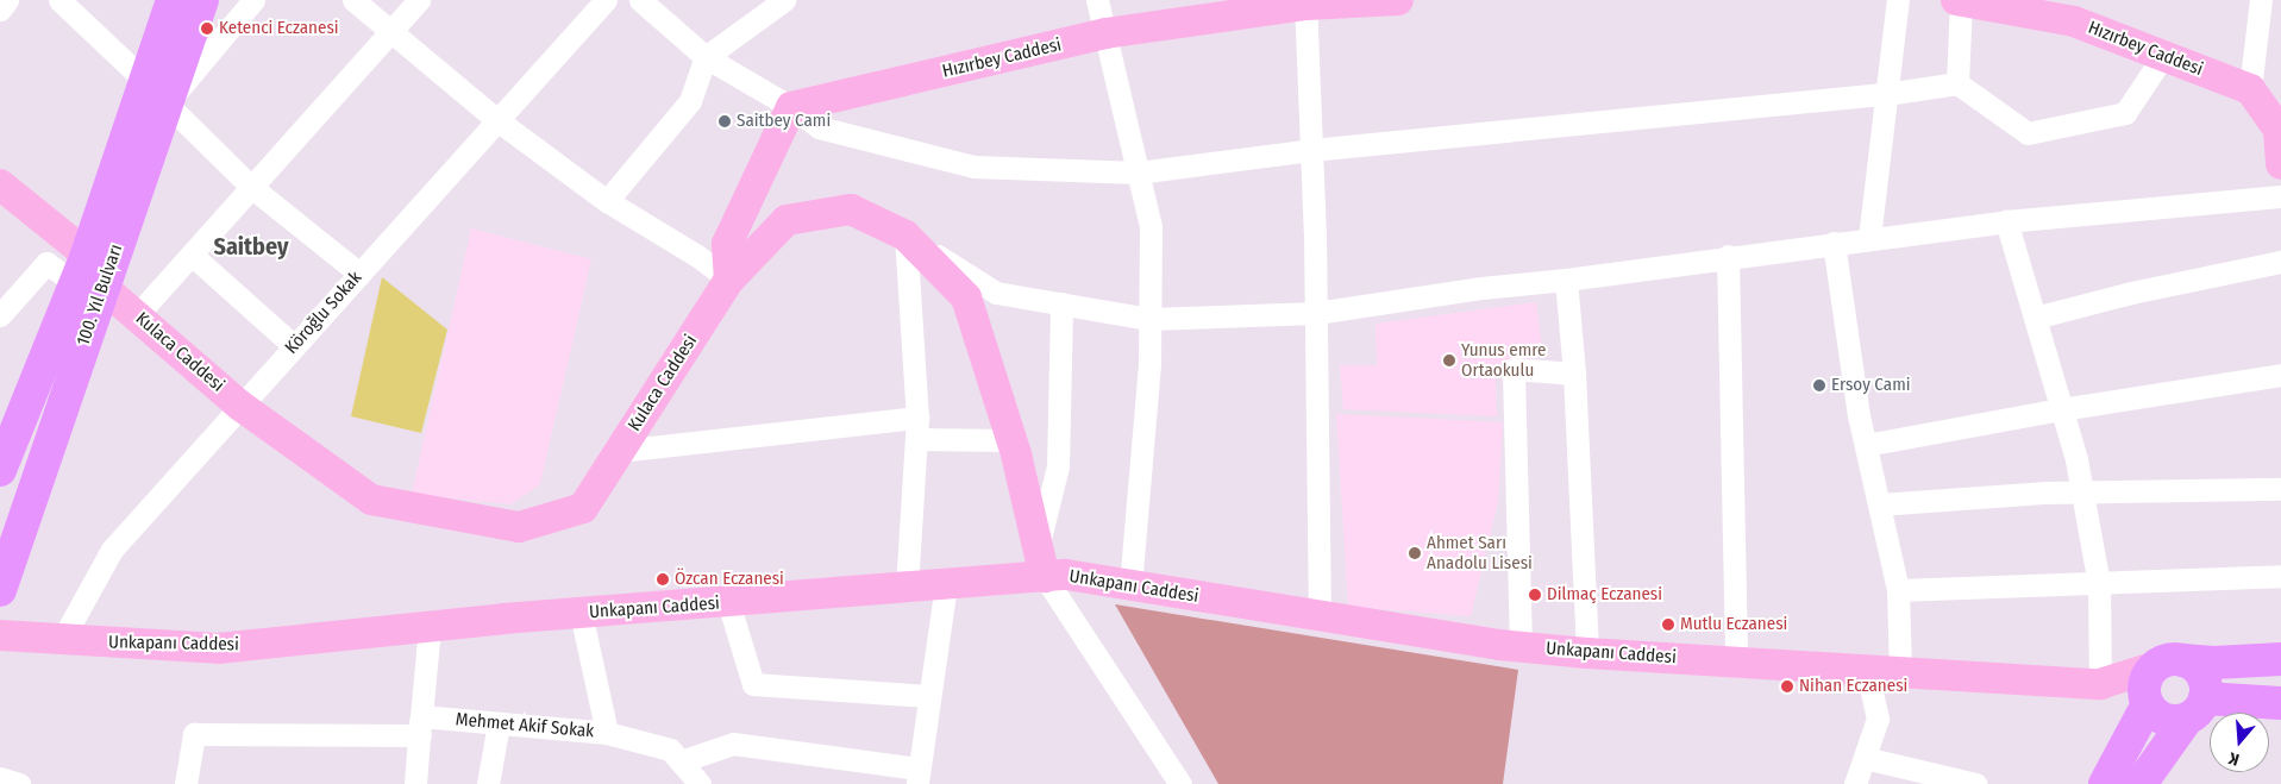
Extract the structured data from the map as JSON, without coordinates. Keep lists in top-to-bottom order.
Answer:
{
  "streets": {
    "main road": [
      "Hızırbey Caddesi",
      "100. Yıl Bulvarı",
      "Kulaca Caddesi",
      "Unkapanı Caddesi"
    ],
    "street": ["Köroğlu Sokak", "Mehmet Akif Sokak"]
  },
  "crossings": [
    ["100. Yıl Bulvarı", "Kulaca Caddesi"],
    ["Köroğlu Sokak", "Kulaca Caddesi"],
    ["Köroğlu Sokak", "Unkapanı Caddesi"],
    ["Kulaca Caddesi", "Unkapanı Caddesi"]
  ],
  "districts": ["Saitbey"],
  "places": [
    "Ketenci Eczanesi",
    "Saitbey Cami",
    "Yunus emre Ortaokulu",
    "Ersoy Cami",
    "Ahmet Sarı Anadolu Lisesi",
    "Özcan Eczanesi",
    "Dilmaç Eczanesi",
    "Mutlu Eczanesi",
    "Nihan Eczanesi"
  ],
  "north": "bottom"
}
